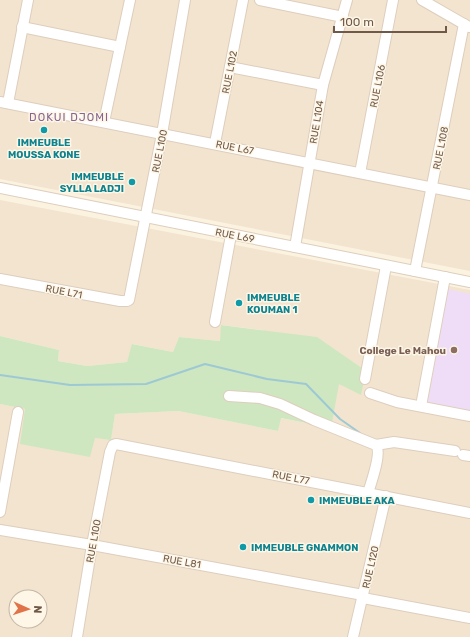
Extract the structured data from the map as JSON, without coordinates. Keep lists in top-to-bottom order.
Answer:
{
  "streets": {
    "street": [
      "RUE L102",
      "RUE L106",
      "RUE L104",
      "RUE L67",
      "RUE L108",
      "RUE L100",
      "RUE L69",
      "RUE L71",
      "RUE L77",
      "RUE L81",
      "RUE L120"
    ]
  },
  "crossings": [
    ["RUE L102", "RUE L67"],
    ["RUE L106", "RUE L67"],
    ["RUE L104", "RUE L67"],
    ["RUE L104", "RUE L69"],
    ["RUE L67", "RUE L108"],
    ["RUE L67", "RUE L100"],
    ["RUE L108", "RUE L69"],
    ["RUE L100", "RUE L69"],
    ["RUE L100", "RUE L71"],
    ["RUE L100", "RUE L77"],
    ["RUE L100", "RUE L81"],
    ["RUE L77", "RUE L120"],
    ["RUE L81", "RUE L120"]
  ],
  "districts": ["DOKUI DJOMI"],
  "places": [
    "IMMEUBLE MOUSSA KONE",
    "IMMEUBLE SYLLA LADJI",
    "IMMEUBLE KOUMAN 1",
    "College Le Mahou",
    "IMMEUBLE AKA",
    "IMMEUBLE GNAMMON"
  ],
  "scale_bar": "100 m",
  "north": "right"
}
